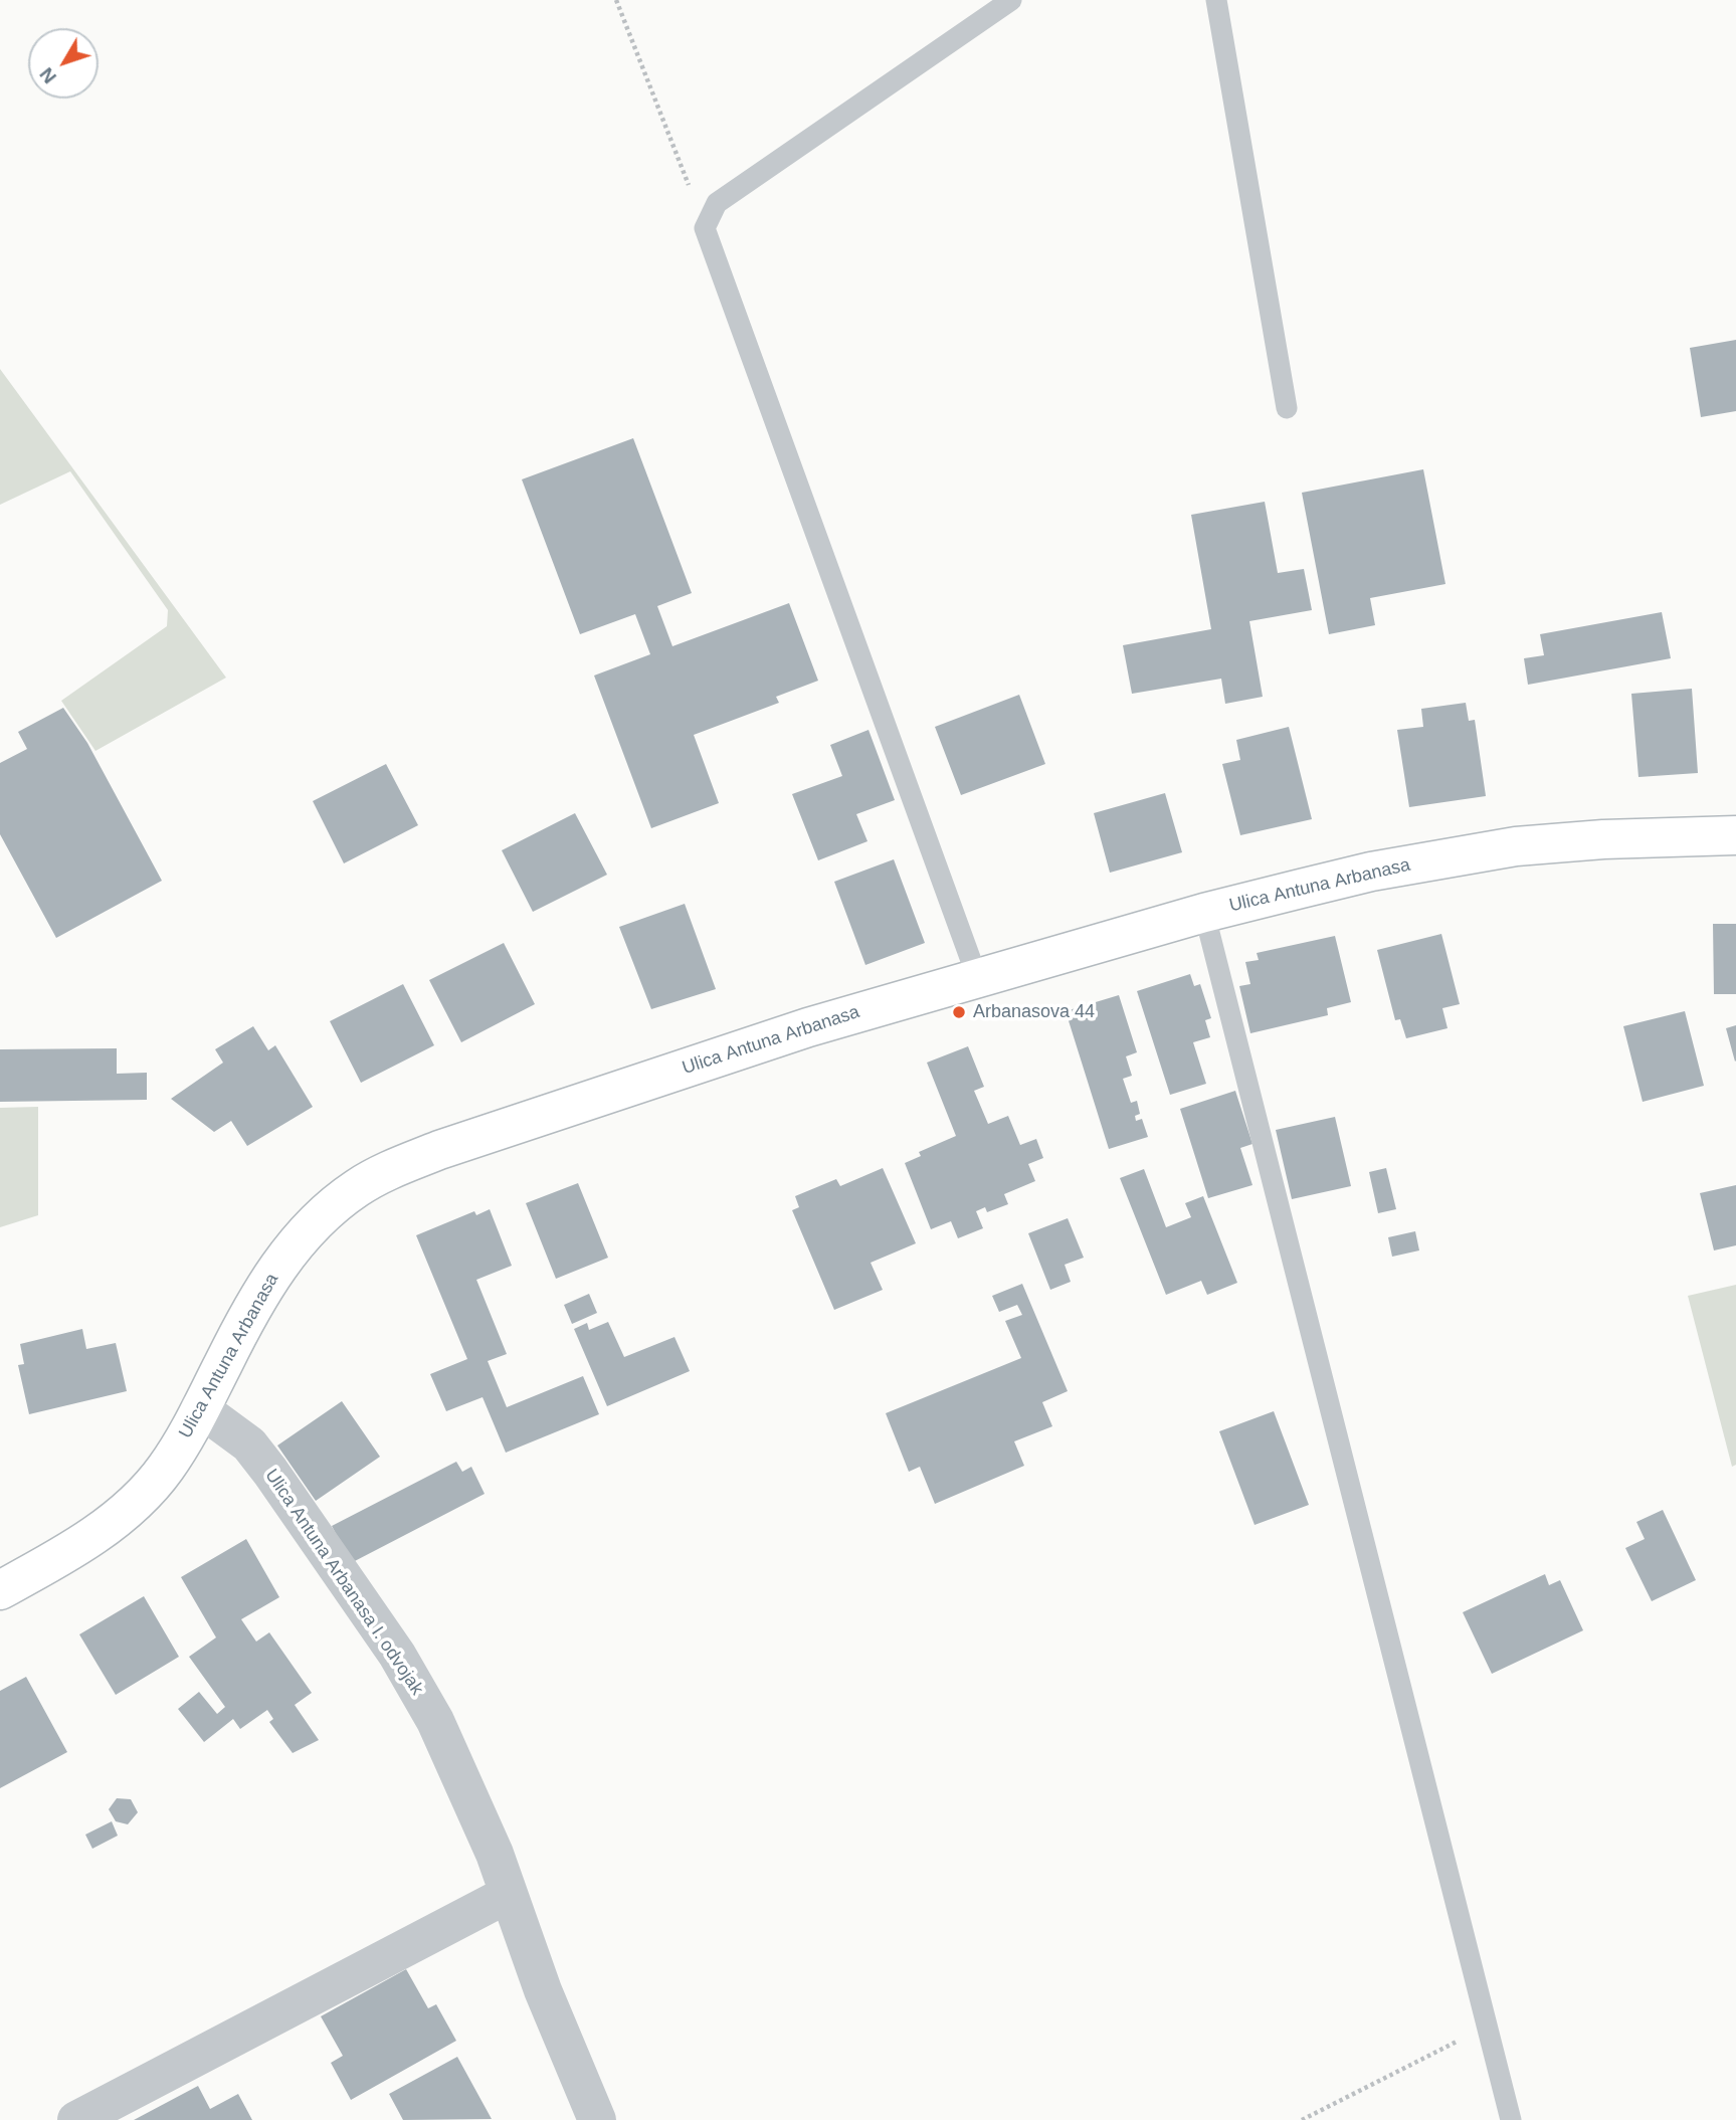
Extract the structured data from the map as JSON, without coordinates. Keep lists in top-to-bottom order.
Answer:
{
  "streets": {
    "main road": ["Ulica Antuna Arbanasa"],
    "street": ["Ulica Antuna Arbanasa I. odvojak"]
  },
  "crossings": [
    ["Ulica Antuna Arbanasa", "Ulica Antuna Arbanasa I. odvojak"]
  ],
  "places": ["Arbanasova 44"],
  "north": "bottom left"
}
